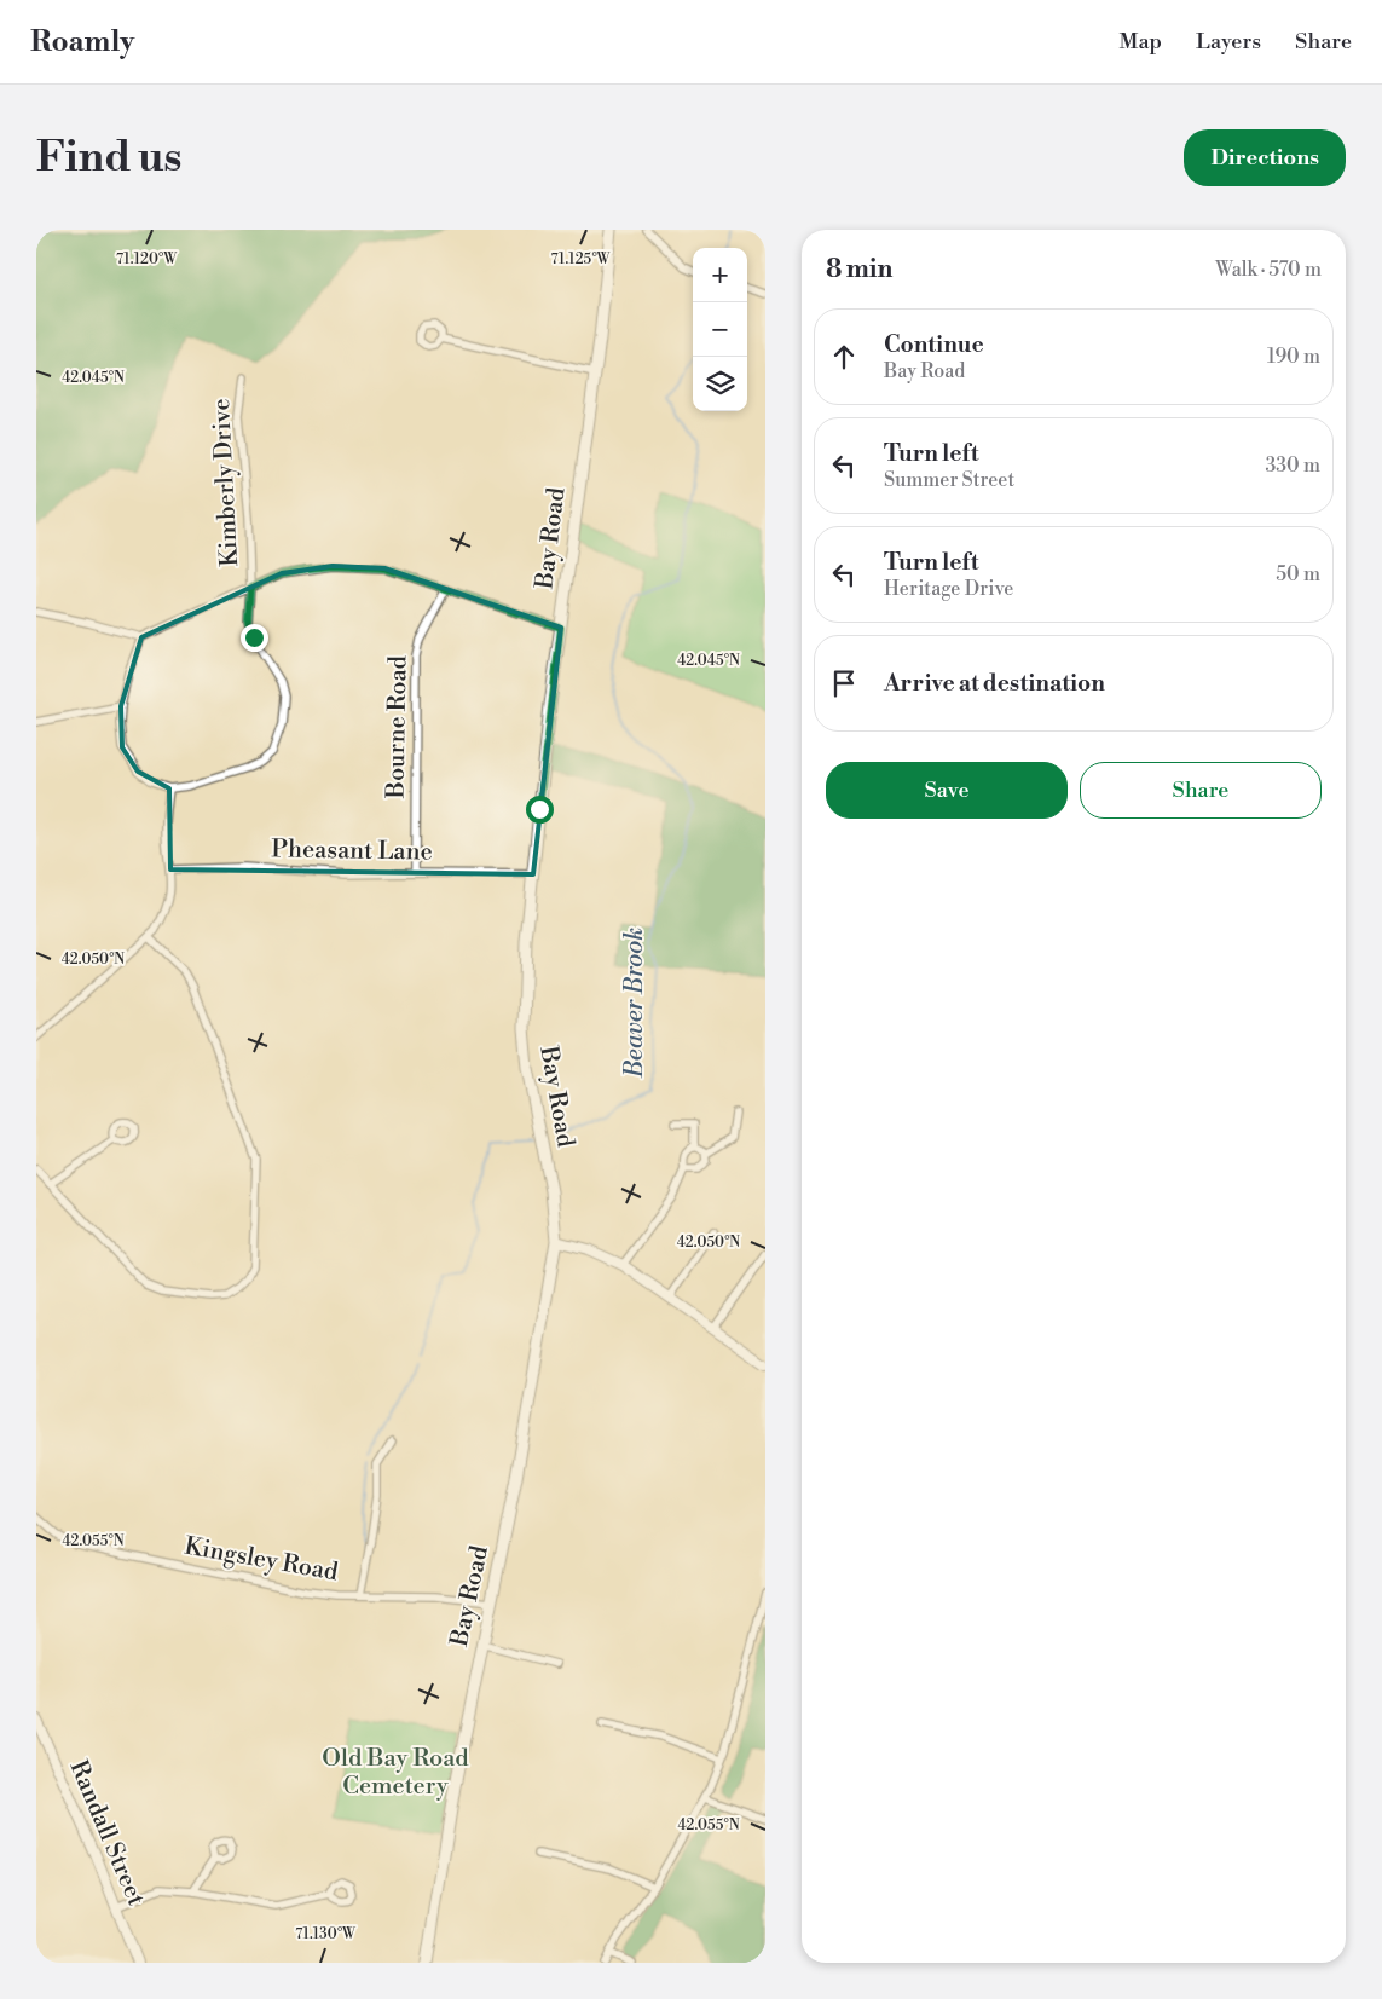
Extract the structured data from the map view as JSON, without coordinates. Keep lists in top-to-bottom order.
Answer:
{
  "streets": {
    "main road": ["Bay Road"],
    "street": [
      "Kimberly Drive",
      "Bourne Road",
      "Pheasant Lane",
      "Kingsley Road",
      "Randall Street"
    ]
  },
  "crossings": [
    ["Bay Road", "Pheasant Lane"],
    ["Bay Road", "Kingsley Road"],
    ["Bourne Road", "Pheasant Lane"]
  ],
  "water": ["Beaver Brook"],
  "parks": ["Old Bay Road Cemetery"],
  "page": {
    "header": "Roamly",
    "nav": ["Map", "Layers", "Share"],
    "buttons": [
      "Directions",
      ["Save", "Share"]
    ],
    "title": "Find us",
    "heading": ["8 min", "Walk · 570 m"],
    "map_buttons": ["+", "−"],
    "list": [
      ["Continue", "Bay Road", "190 m"],
      ["Turn left", "Summer Street", "330 m"],
      ["Turn left", "Heritage Drive", "50 m"],
      "Arrive at destination"
    ]
  },
  "coordinates": [
    "71.120°W",
    "71.125°W",
    "42.045°N",
    "42.050°N",
    "42.055°N",
    "71.130°W"
  ]
}
